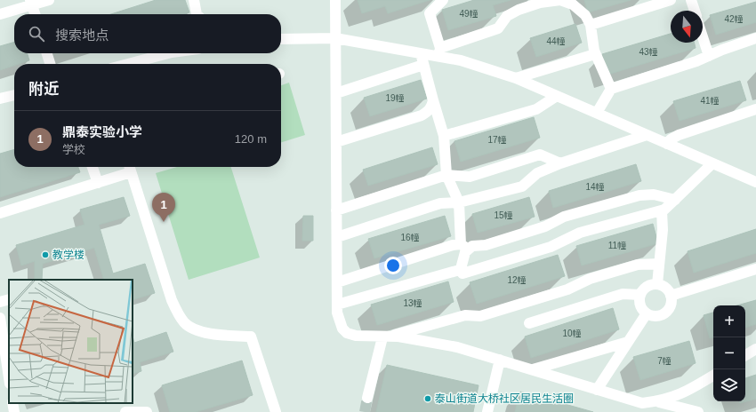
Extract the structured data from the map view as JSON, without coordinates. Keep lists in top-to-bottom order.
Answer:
{
  "places": ["教学楼", "泰山街道大桥社区居民生活圈"],
  "house_numbers": [
    "49幢",
    "42幢",
    "44幢",
    "43幢",
    "19幢",
    "41幢",
    "17幢",
    "14幢",
    "15幢",
    "16幢",
    "11幢",
    "12幢",
    "13幢",
    "10幢",
    "7幢"
  ],
  "north": "bottom",
  "page": {
    "search": "搜索地点",
    "heading": "附近",
    "list": [
      {
        "mark": "1",
        "name": "鼎泰实验小学",
        "note": "学校",
        "value": "120 m"
      }
    ],
    "pins": "1",
    "map_buttons": ["+", "−"]
  }
}
